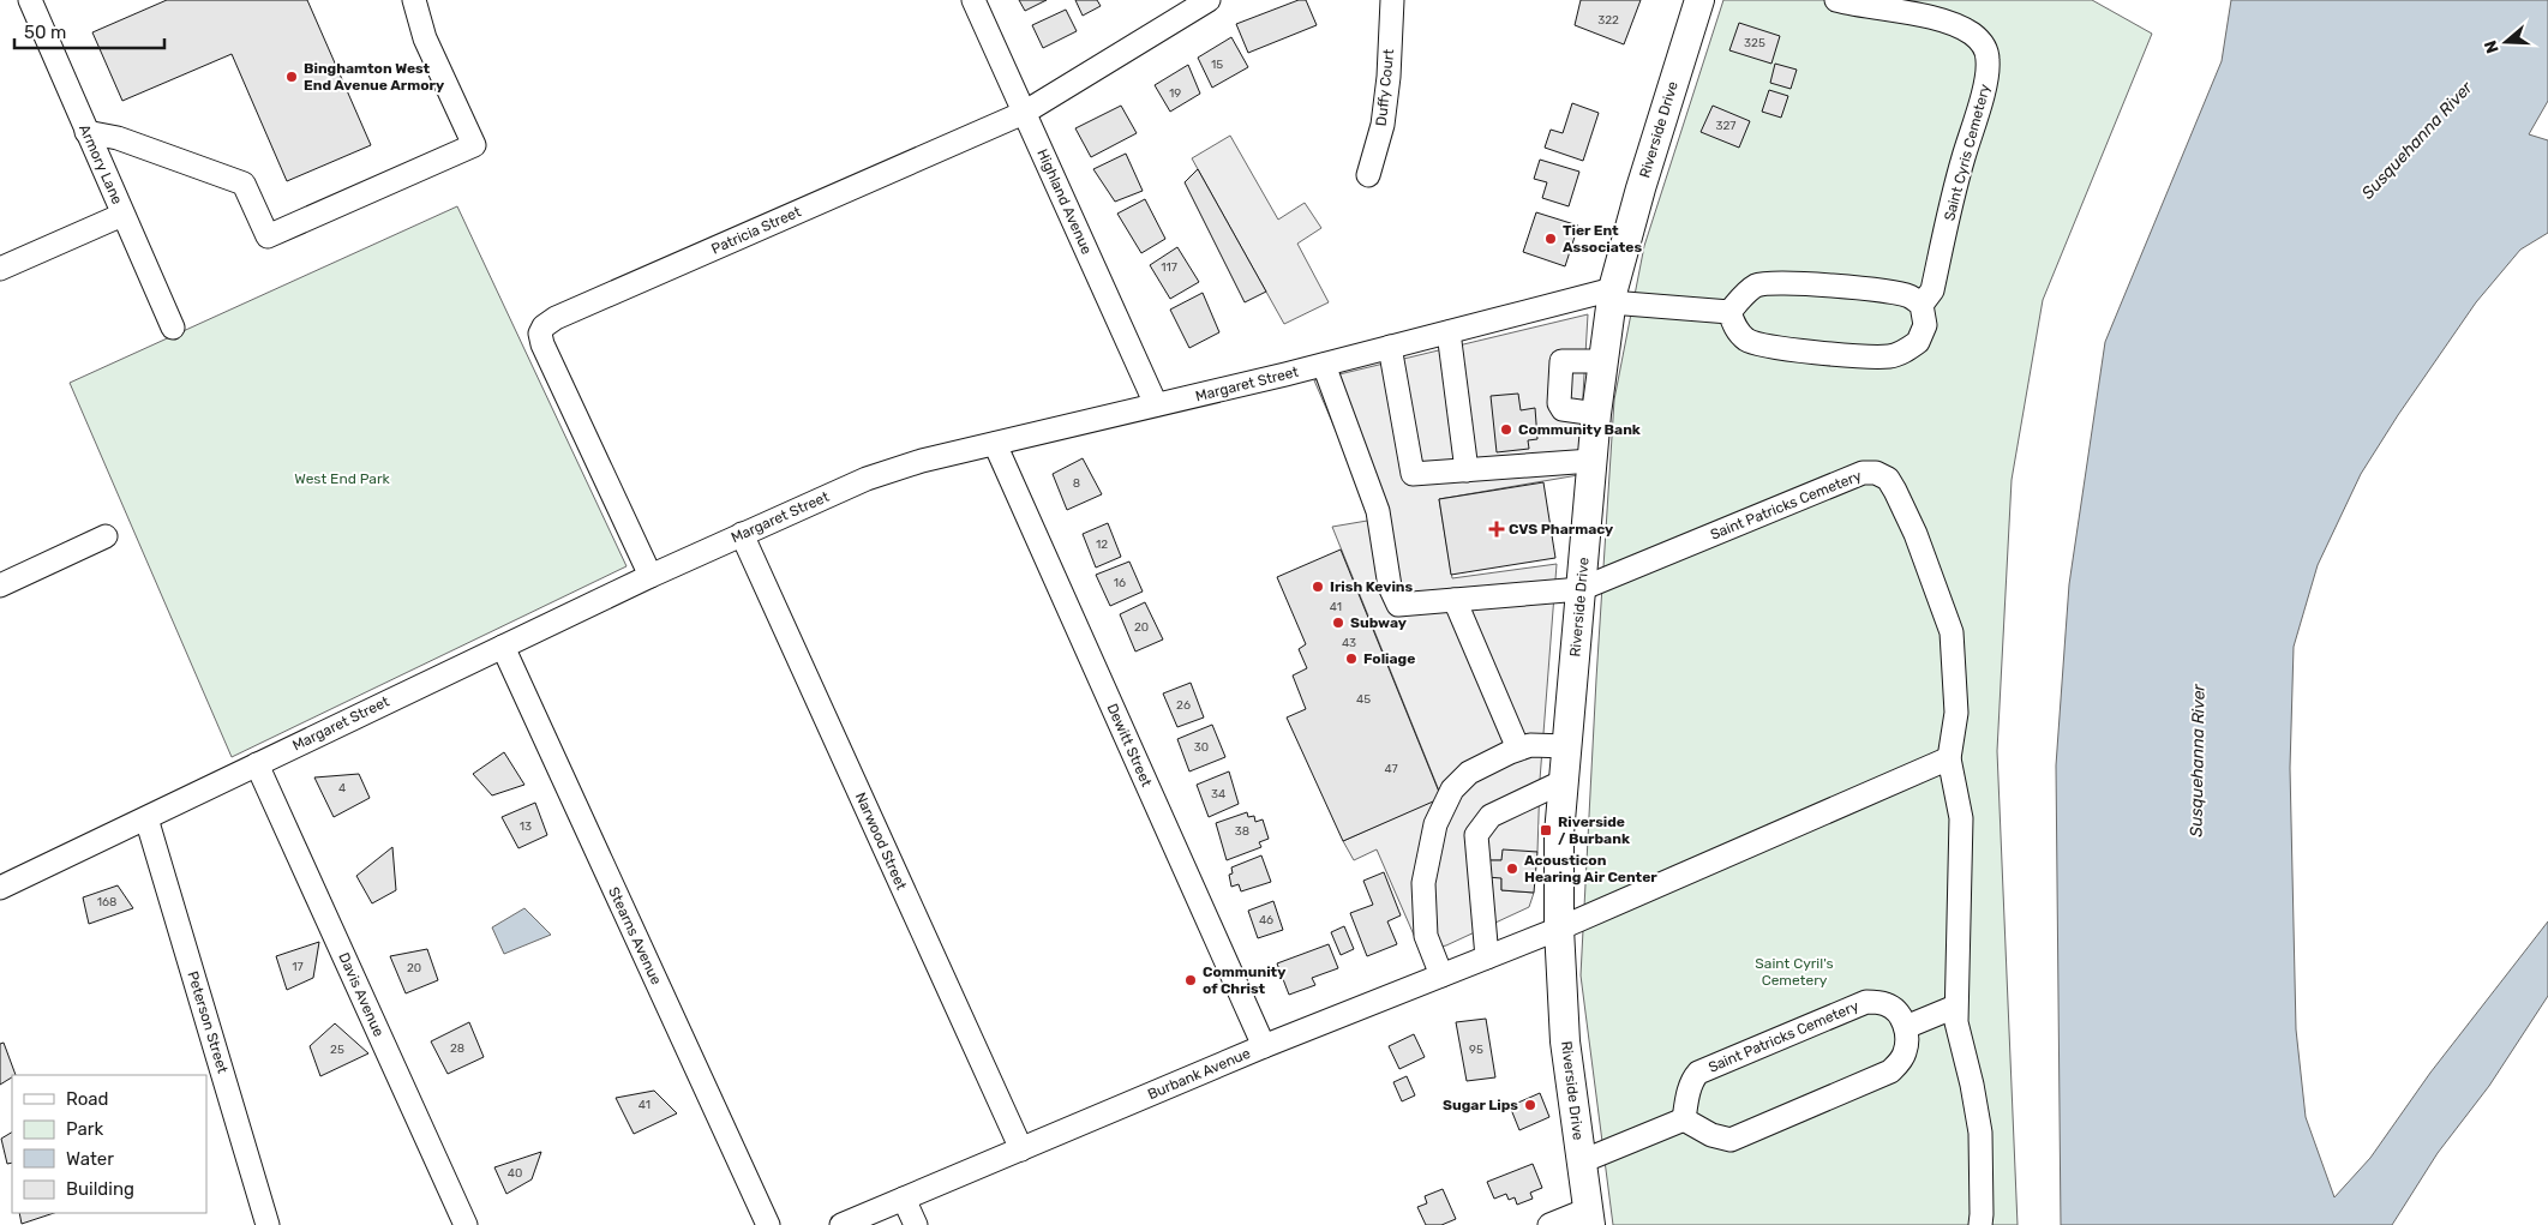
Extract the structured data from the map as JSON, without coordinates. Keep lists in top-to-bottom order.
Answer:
{
  "streets": {
    "main road": ["Riverside Drive"],
    "street": [
      "Duffy Court",
      "Saint Cyris Cemetery",
      "Armory Lane",
      "Highland Avenue",
      "Patricia Street",
      "Margaret Street",
      "Saint Patricks Cemetery",
      "Dewitt Street",
      "Narwood Street",
      "Stearns Avenue",
      "Davis Avenue",
      "Peterson Street",
      "Burbank Avenue"
    ]
  },
  "crossings": [
    ["Riverside Drive", "Margaret Street"],
    ["Riverside Drive", "Saint Patricks Cemetery"],
    ["Riverside Drive", "Burbank Avenue"],
    ["Highland Avenue", "Patricia Street"],
    ["Highland Avenue", "Margaret Street"],
    ["Patricia Street", "Margaret Street"],
    ["Margaret Street", "Saint Patricks Cemetery"],
    ["Margaret Street", "Dewitt Street"],
    ["Margaret Street", "Narwood Street"],
    ["Margaret Street", "Stearns Avenue"],
    ["Margaret Street", "Davis Avenue"],
    ["Margaret Street", "Peterson Street"],
    ["Dewitt Street", "Burbank Avenue"],
    ["Narwood Street", "Burbank Avenue"]
  ],
  "water": ["Susquehanna River"],
  "parks": ["West End Park", "Saint Cyril's Cemetery"],
  "places": {
    "other": [
      "Binghamton West End Avenue Armory",
      "Tier Ent Associates",
      "Community Bank",
      "Irish Kevins",
      "Subway",
      "Foliage",
      "Acousticon Hearing Air Center",
      "Community of Christ",
      "Sugar Lips"
    ],
    "health": ["CVS Pharmacy"],
    "transit": ["Riverside / Burbank"]
  },
  "house_numbers": [
    "322",
    "325",
    "15",
    "19",
    "327",
    "117",
    "8",
    "12",
    "16",
    "41",
    "20",
    "43",
    "45",
    "26",
    "30",
    "47",
    "4",
    "34",
    "13",
    "38",
    "168",
    "46",
    "17",
    "20",
    "28",
    "25",
    "95",
    "41",
    "40"
  ],
  "legend": [
    "Road",
    "Park",
    "Water",
    "Building"
  ],
  "scale_bar": "50 m",
  "north": "left"
}
